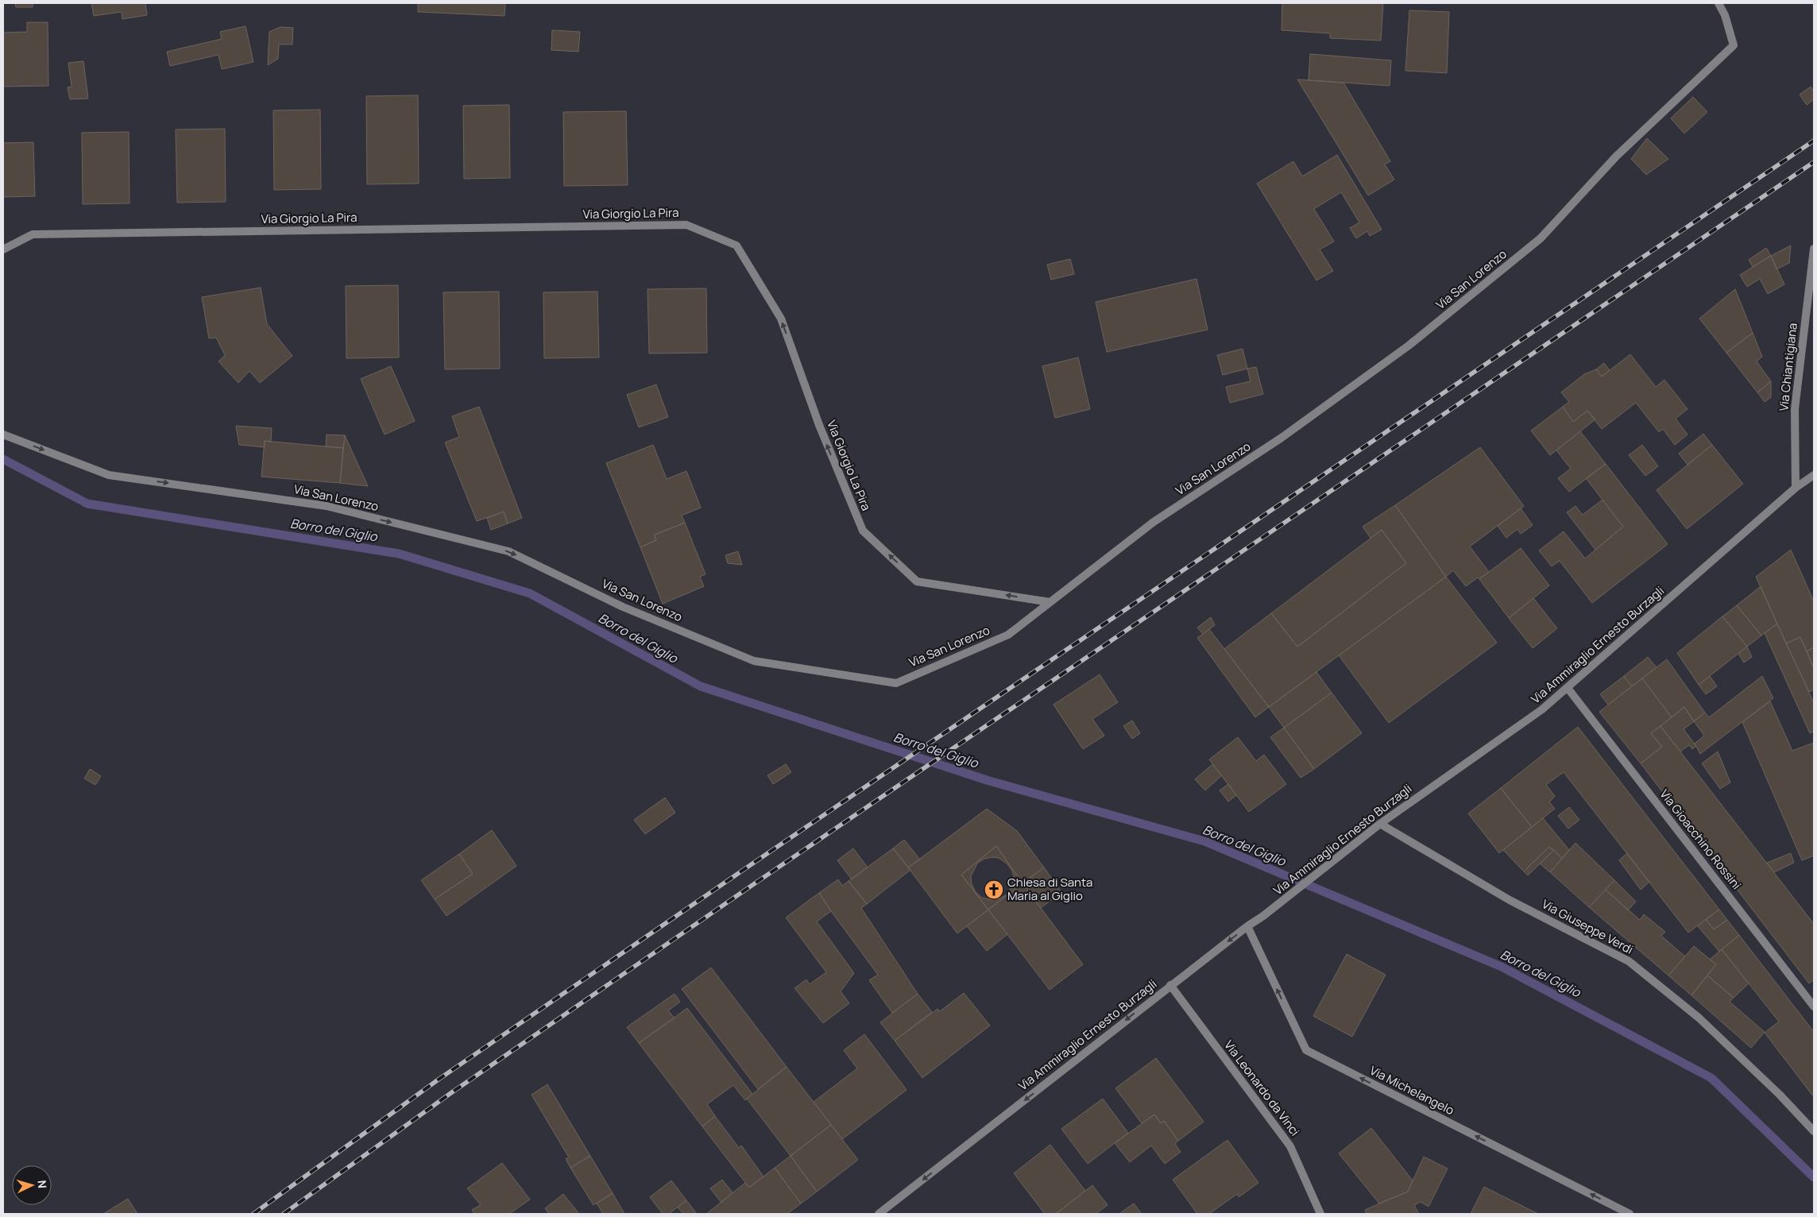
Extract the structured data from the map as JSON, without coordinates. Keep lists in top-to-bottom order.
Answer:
{
  "streets": {
    "street": [
      "Via Giorgio La Pira",
      "Via San Lorenzo",
      "Via Chiantigiana",
      "Via Ammiraglio Ernesto Burzagli",
      "Via Gioacchino Rossini",
      "Via Giuseppe Verdi",
      "Via Leonardo da Vinci",
      "Via Michelangelo"
    ]
  },
  "crossings": [
    ["Via Giorgio La Pira", "Via San Lorenzo"],
    ["Via Chiantigiana", "Via Ammiraglio Ernesto Burzagli"],
    ["Via Ammiraglio Ernesto Burzagli", "Via Gioacchino Rossini"],
    ["Via Ammiraglio Ernesto Burzagli", "Via Giuseppe Verdi"],
    ["Via Ammiraglio Ernesto Burzagli", "Via Leonardo da Vinci"],
    ["Via Ammiraglio Ernesto Burzagli", "Via Michelangelo"]
  ],
  "one_way": [
    "Via Giorgio La Pira",
    "Via San Lorenzo",
    "Via Ammiraglio Ernesto Burzagli",
    "Via Michelangelo"
  ],
  "water": ["Borro del Giglio"],
  "places": {
    "church": ["Chiesa di Santa Maria al Giglio"]
  },
  "north": "right"
}
